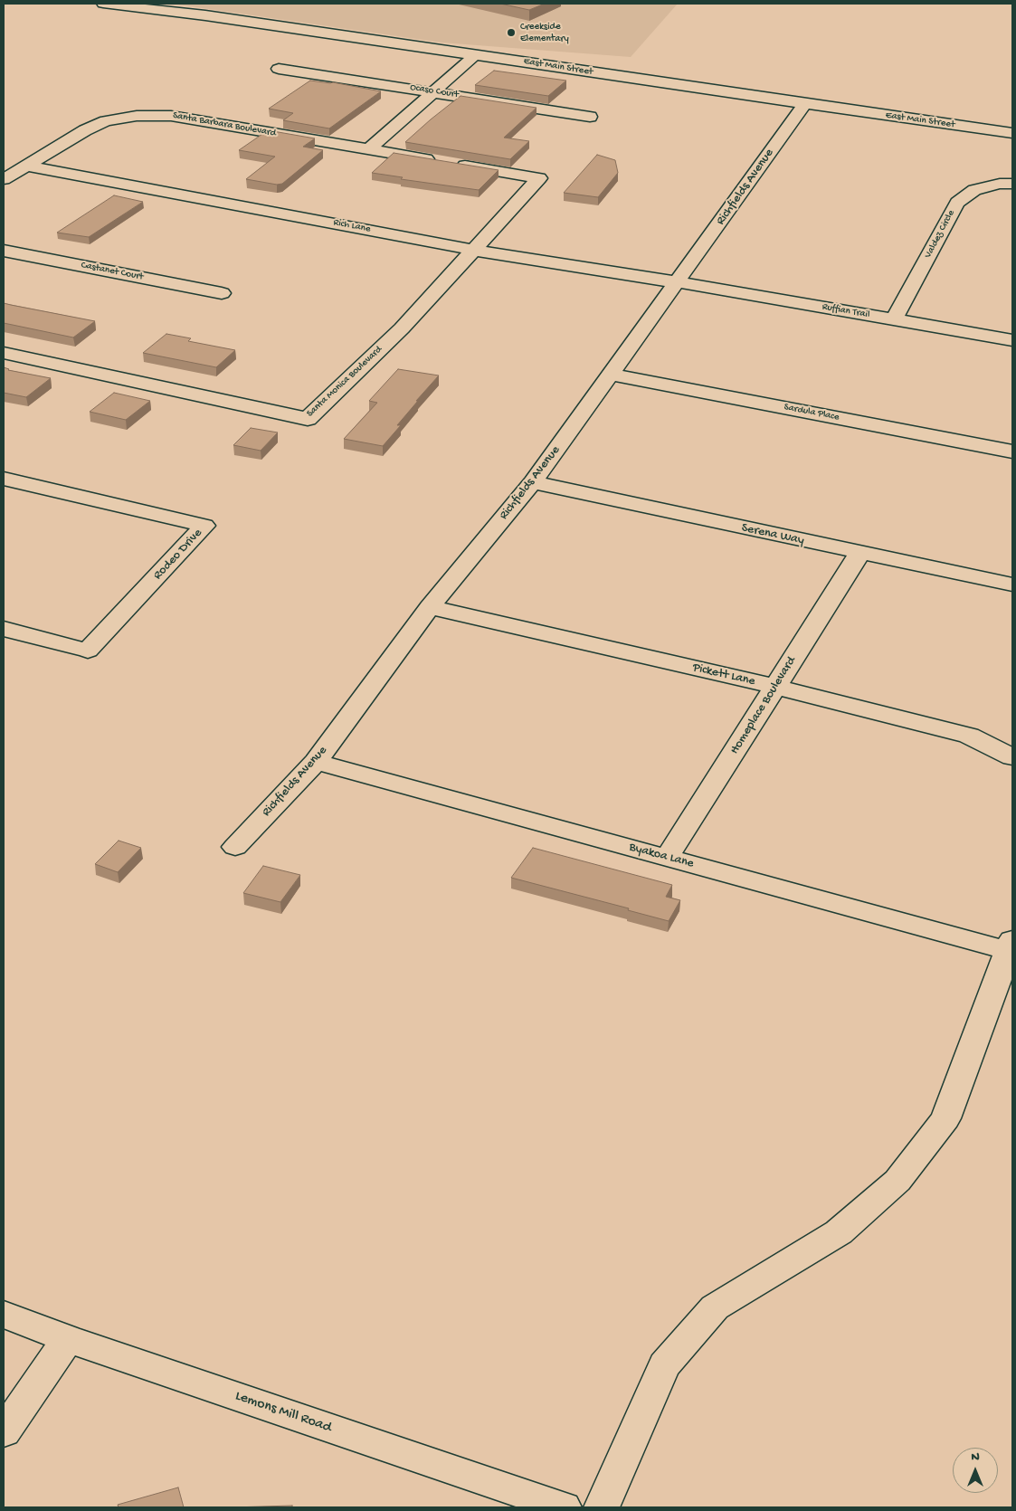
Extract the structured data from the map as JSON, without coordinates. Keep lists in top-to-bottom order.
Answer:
{
  "streets": {
    "street": [
      "East Main Street",
      "Ocaso Court",
      "Santa Barbara Boulevard",
      "Richfields Avenue",
      "Rich Lane",
      "Valdez Circle",
      "Castanet Court",
      "Ruffian Trail",
      "Santa Monica Boulevard",
      "Sardula Place",
      "Serena Way",
      "Rodeo Drive",
      "Pickett Lane",
      "Homeplace Boulevard",
      "Byakoa Lane",
      "Lemons Mill Road"
    ]
  },
  "crossings": [
    ["East Main Street", "Richfields Avenue"],
    ["Santa Barbara Boulevard", "Rich Lane"],
    ["Richfields Avenue", "Rich Lane"],
    ["Richfields Avenue", "Ruffian Trail"],
    ["Richfields Avenue", "Sardula Place"],
    ["Richfields Avenue", "Serena Way"],
    ["Richfields Avenue", "Pickett Lane"],
    ["Richfields Avenue", "Byakoa Lane"],
    ["Rich Lane", "Ruffian Trail"],
    ["Rich Lane", "Santa Monica Boulevard"],
    ["Valdez Circle", "Ruffian Trail"],
    ["Serena Way", "Homeplace Boulevard"],
    ["Pickett Lane", "Homeplace Boulevard"],
    ["Homeplace Boulevard", "Byakoa Lane"]
  ],
  "places": ["Creekside Elementary"],
  "north": "top"
}
